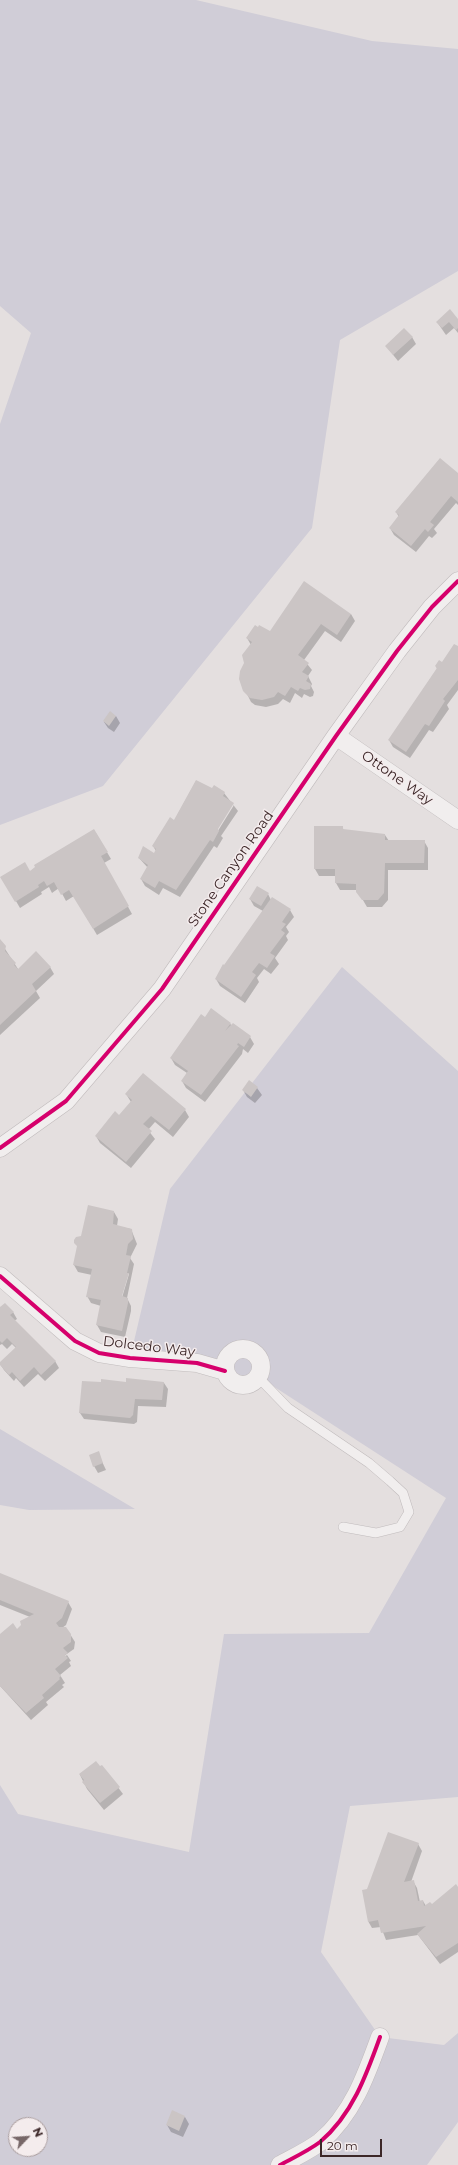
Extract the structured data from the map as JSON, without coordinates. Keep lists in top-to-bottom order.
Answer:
{
  "streets": {
    "street": ["Ottone Way", "Stone Canyon Road", "Dolcedo Way"]
  },
  "crossings": [
    ["Ottone Way", "Stone Canyon Road"]
  ],
  "scale_bar": "20 m",
  "north": "top right"
}
